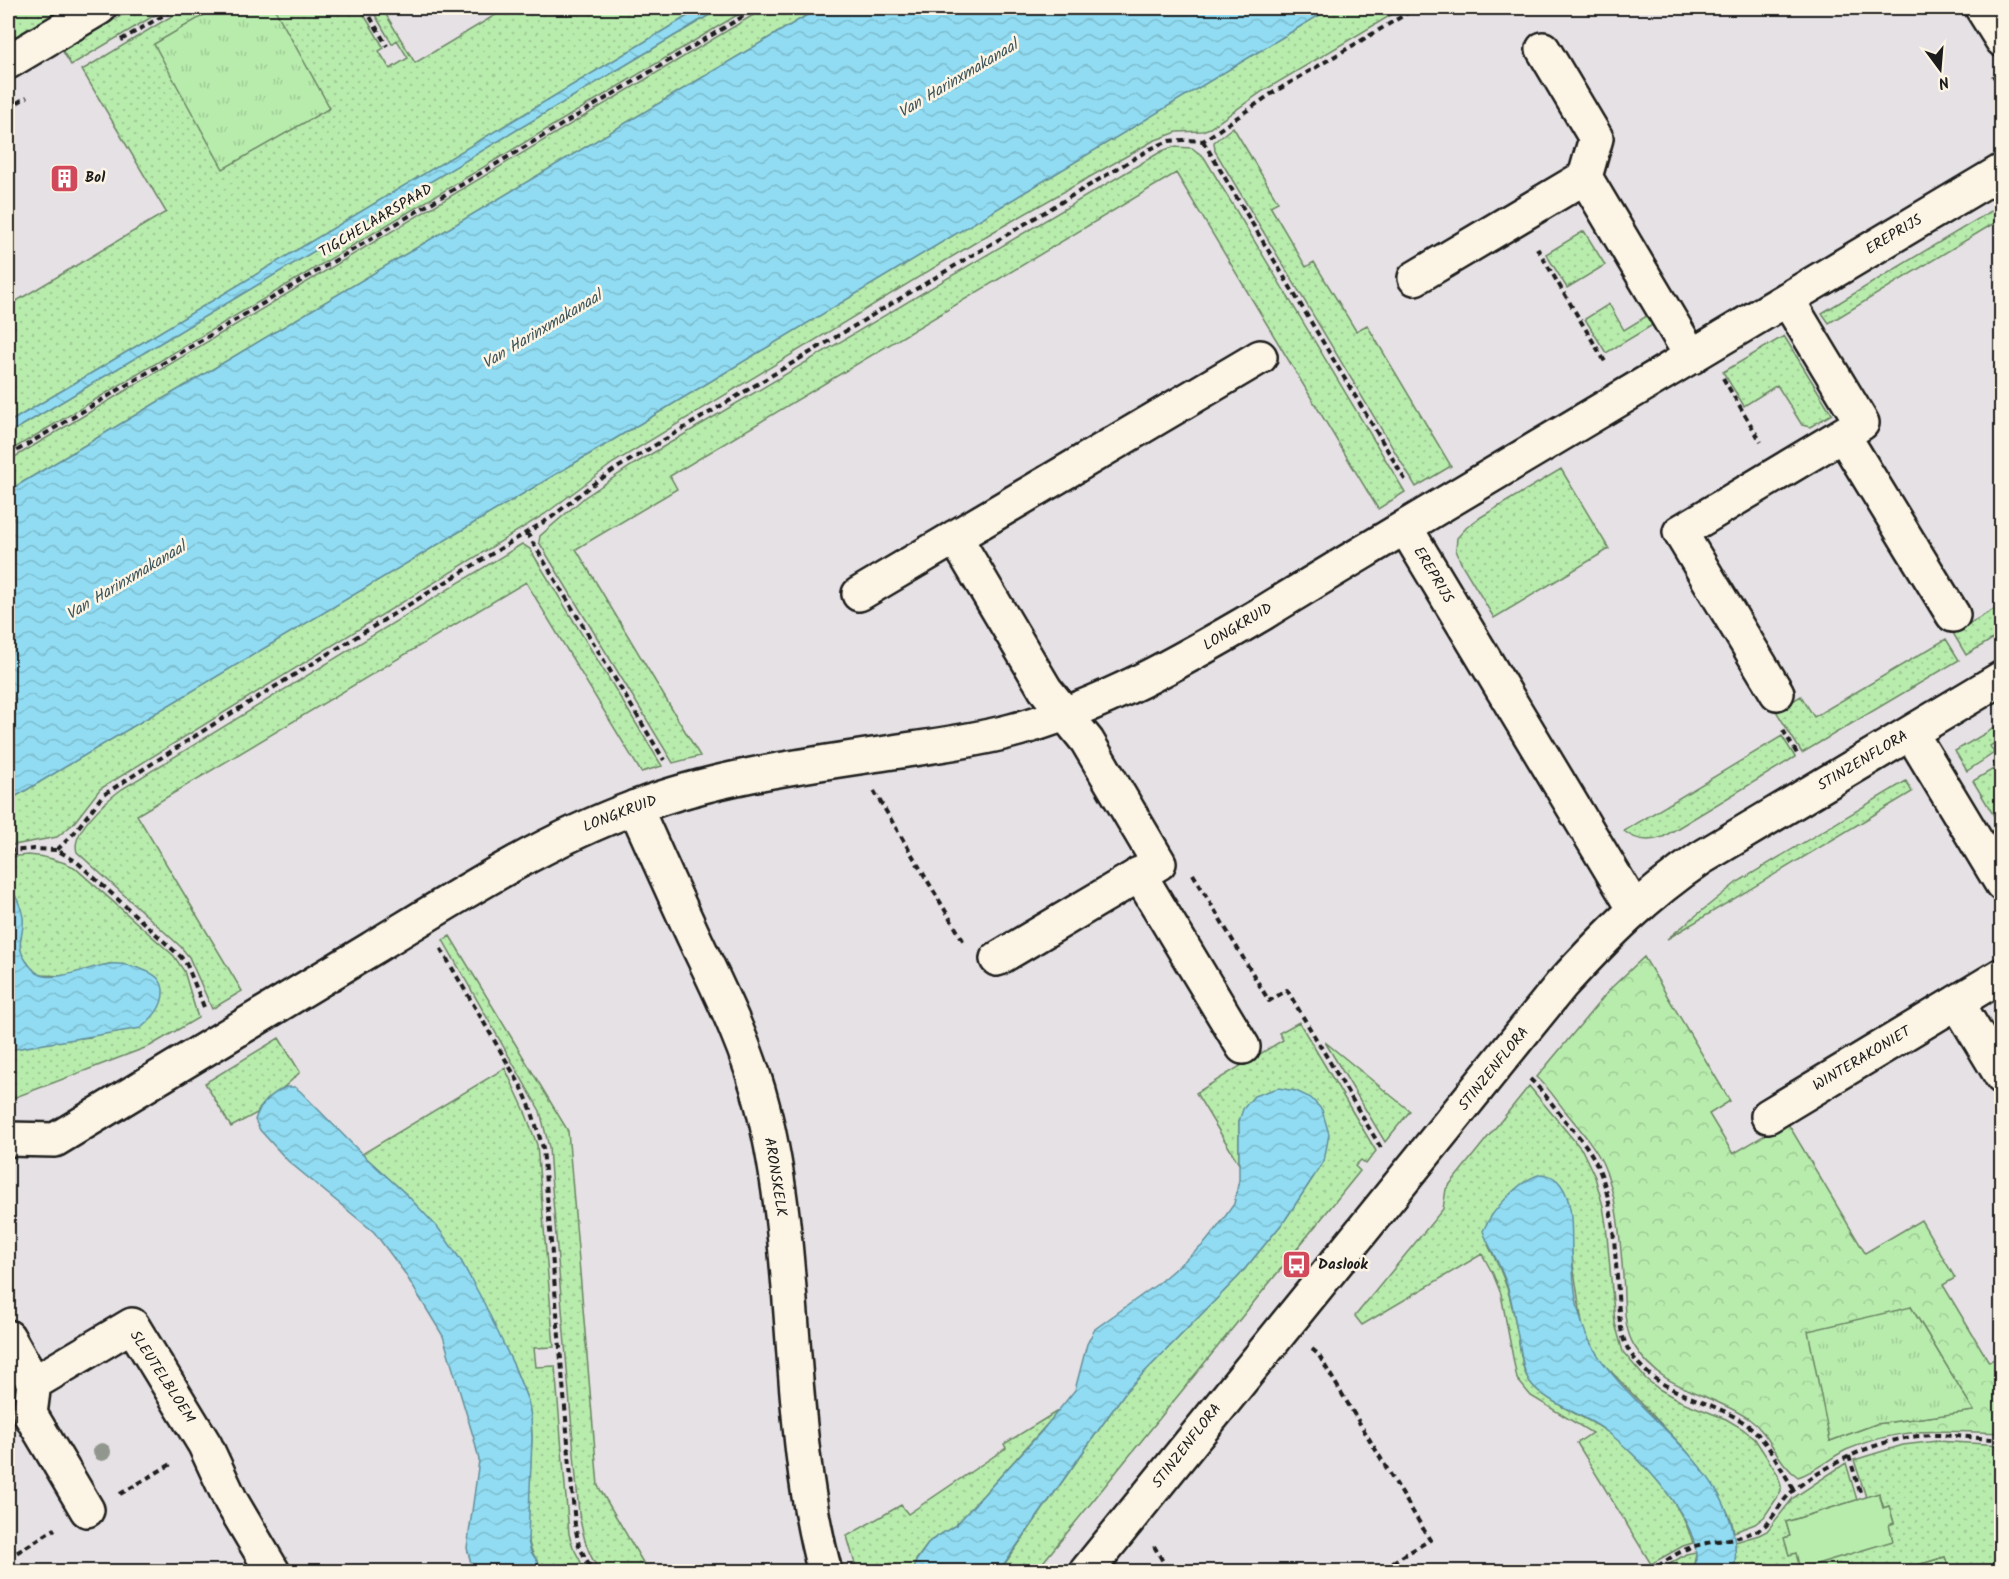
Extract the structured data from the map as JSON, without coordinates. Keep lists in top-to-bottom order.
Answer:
{
  "streets": {
    "street": [
      "EREPRIJS",
      "LONGKRUID",
      "STINZENFLORA",
      "WINTERAKONIET",
      "ARONSKELK",
      "SLEUTELBLOEM"
    ],
    "path": ["TIGCHELAARSPAAD"]
  },
  "crossings": [
    ["EREPRIJS", "LONGKRUID"],
    ["EREPRIJS", "STINZENFLORA"],
    ["LONGKRUID", "ARONSKELK"]
  ],
  "water": ["Van Harinxmakanaal"],
  "places": {
    "building": ["Bol"],
    "bus stop": ["Daslook"]
  },
  "north": "bottom"
}
